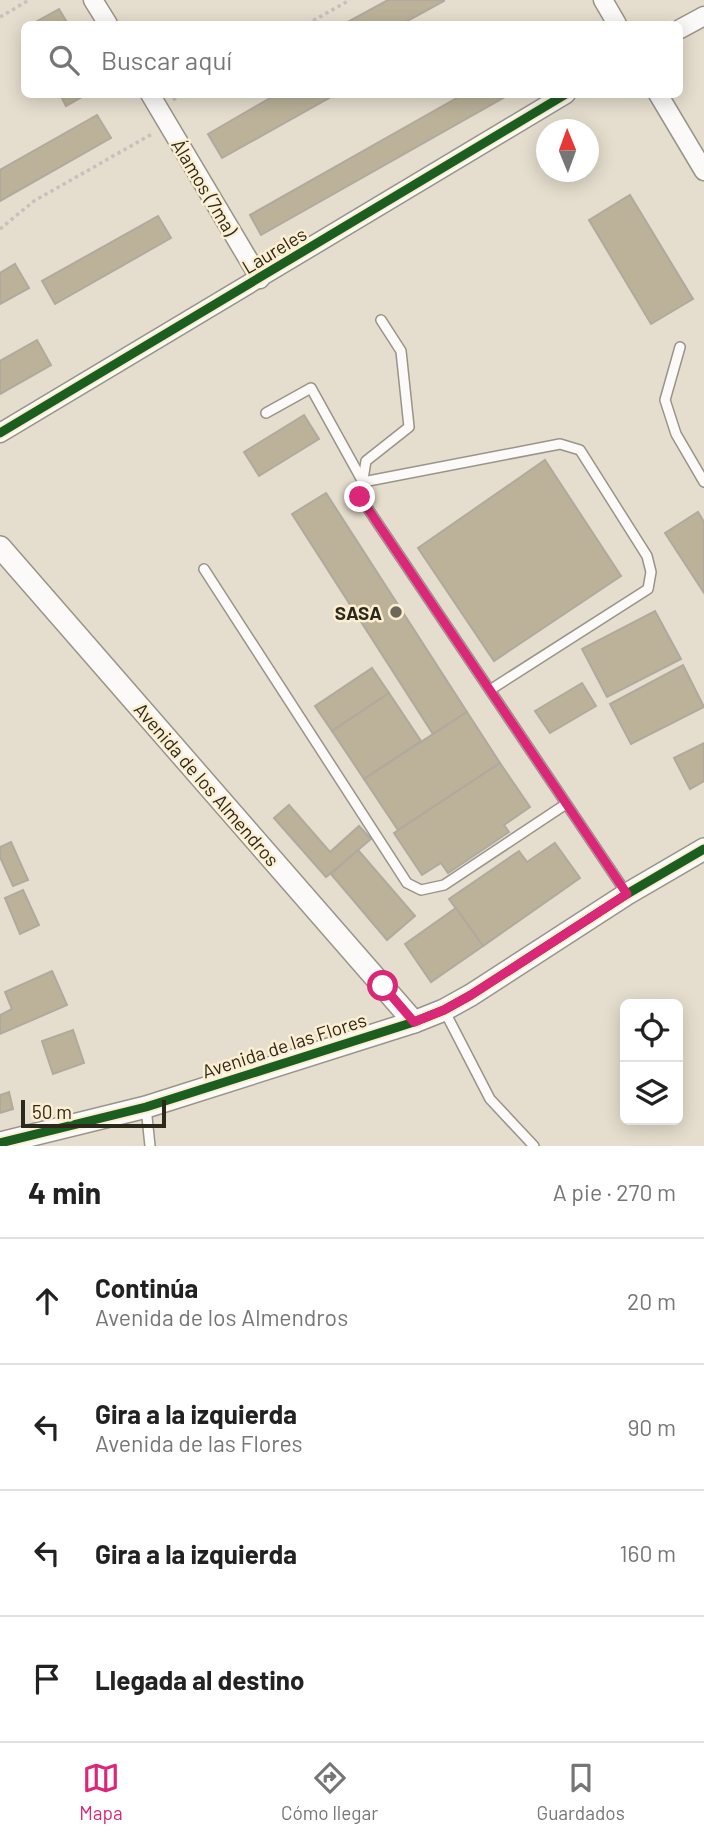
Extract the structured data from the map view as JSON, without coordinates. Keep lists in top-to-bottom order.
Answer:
{
  "streets": {
    "street": [
      "Álamos (7ma)",
      "Laureles",
      "Avenida de los Almendros",
      "Avenida de las Flores"
    ]
  },
  "crossings": [
    ["Álamos (7ma)", "Laureles"],
    ["Avenida de los Almendros", "Avenida de las Flores"]
  ],
  "places": ["SASA"],
  "scale_bar": "50 m",
  "north": "top",
  "page": {
    "search": "Buscar aquí",
    "scale": "50 m",
    "heading": ["4 min", "A pie · 270 m"],
    "list": [
      ["Continúa", "Avenida de los Almendros", "20 m"],
      ["Gira a la izquierda", "Avenida de las Flores", "90 m"],
      ["Gira a la izquierda", "160 m"],
      "Llegada al destino"
    ],
    "nav": ["Mapa", "Cómo llegar", "Guardados"]
  }
}
